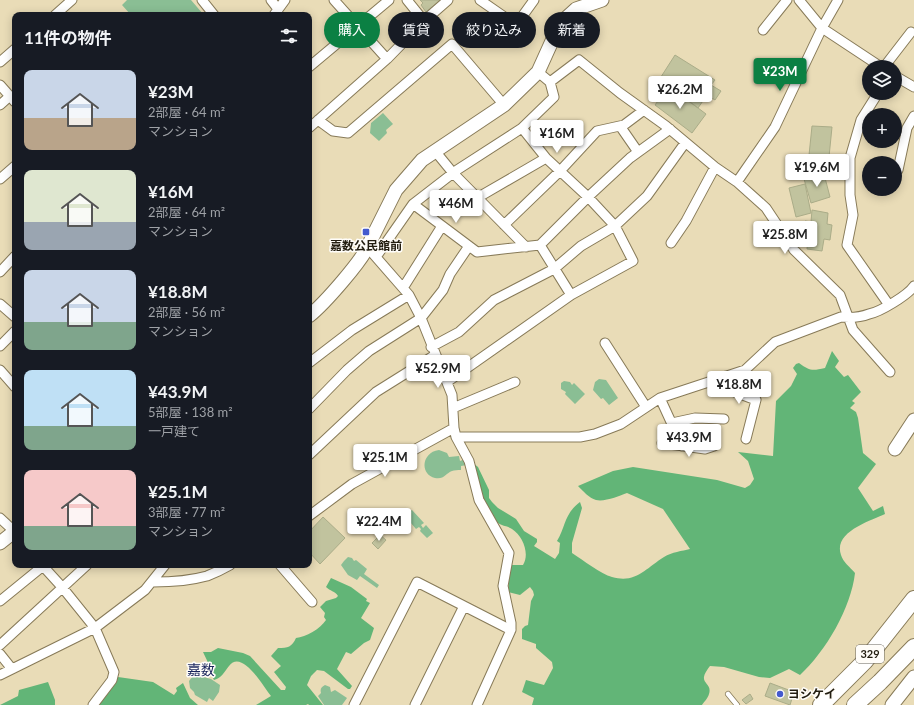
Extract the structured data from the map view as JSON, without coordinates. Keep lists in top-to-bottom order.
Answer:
{
  "streets": {
    "highway": ["329"]
  },
  "districts": ["嘉数"],
  "places": {
    "transit": ["嘉数公民館前"],
    "other": ["ヨシケイ"]
  },
  "page": {
    "chip": [
      "購入",
      "賃貸",
      "絞り込み",
      "新着"
    ],
    "heading": "11件の物件",
    "price": [
      "¥23M",
      "¥26.2M",
      "¥16M",
      "¥19.6M",
      "¥46M",
      "¥25.8M",
      "¥52.9M",
      "¥18.8M",
      "¥43.9M",
      "¥25.1M",
      "¥22.4M"
    ],
    "map_buttons": ["+", "−"],
    "list": [
      {
        "name": "¥23M",
        "note": "2部屋 · 64 m² · マンション"
      },
      {
        "name": "¥16M",
        "note": "2部屋 · 64 m² · マンション"
      },
      {
        "name": "¥18.8M",
        "note": "2部屋 · 56 m² · マンション"
      },
      {
        "name": "¥43.9M",
        "note": "5部屋 · 138 m² · 一戸建て"
      },
      {
        "name": "¥25.1M",
        "note": "3部屋 · 77 m² · マンション"
      }
    ]
  }
}
